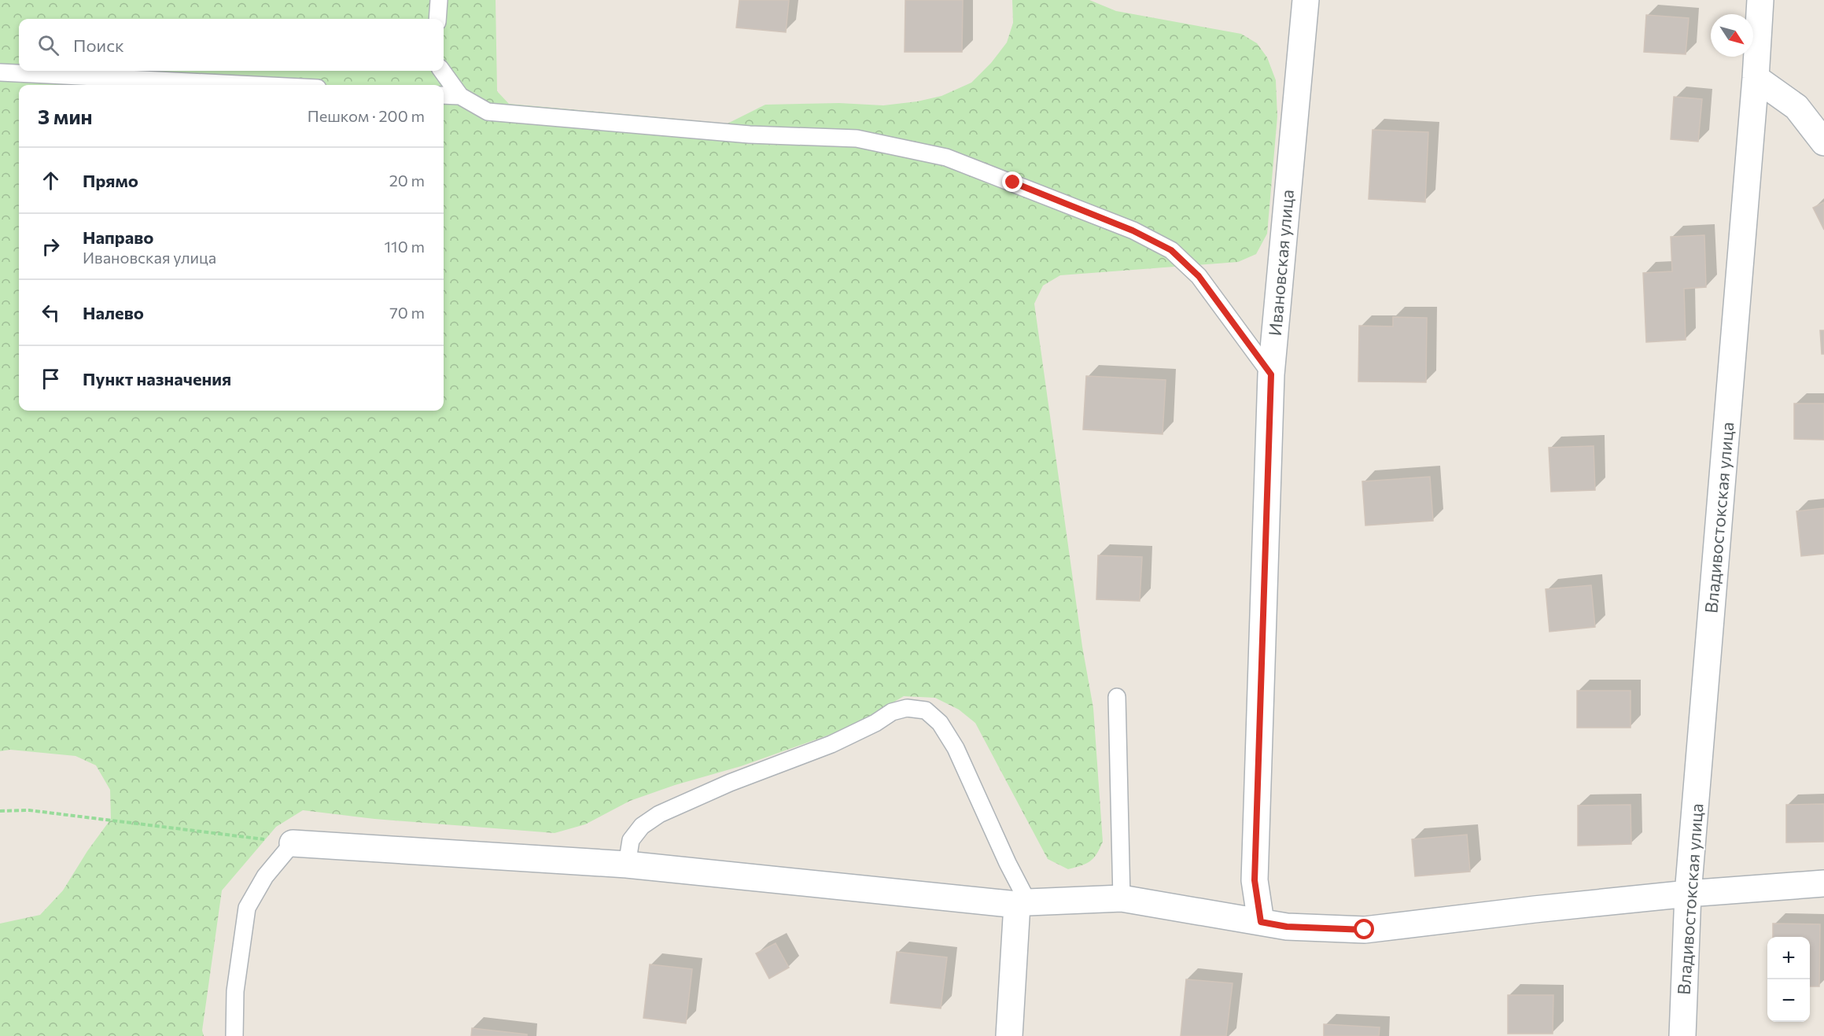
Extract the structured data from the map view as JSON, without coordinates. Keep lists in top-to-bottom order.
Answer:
{
  "streets": {
    "street": ["Ивановская улица", "Владивостокская улица"]
  },
  "north": "bottom right",
  "page": {
    "search": "Поиск",
    "heading": ["3 мин", "Пешком · 200 m"],
    "list": [
      ["Прямо", "20 m"],
      ["Направо", "Ивановская улица", "110 m"],
      ["Налево", "70 m"],
      "Пункт назначения"
    ],
    "map_buttons": ["+", "−"]
  }
}
